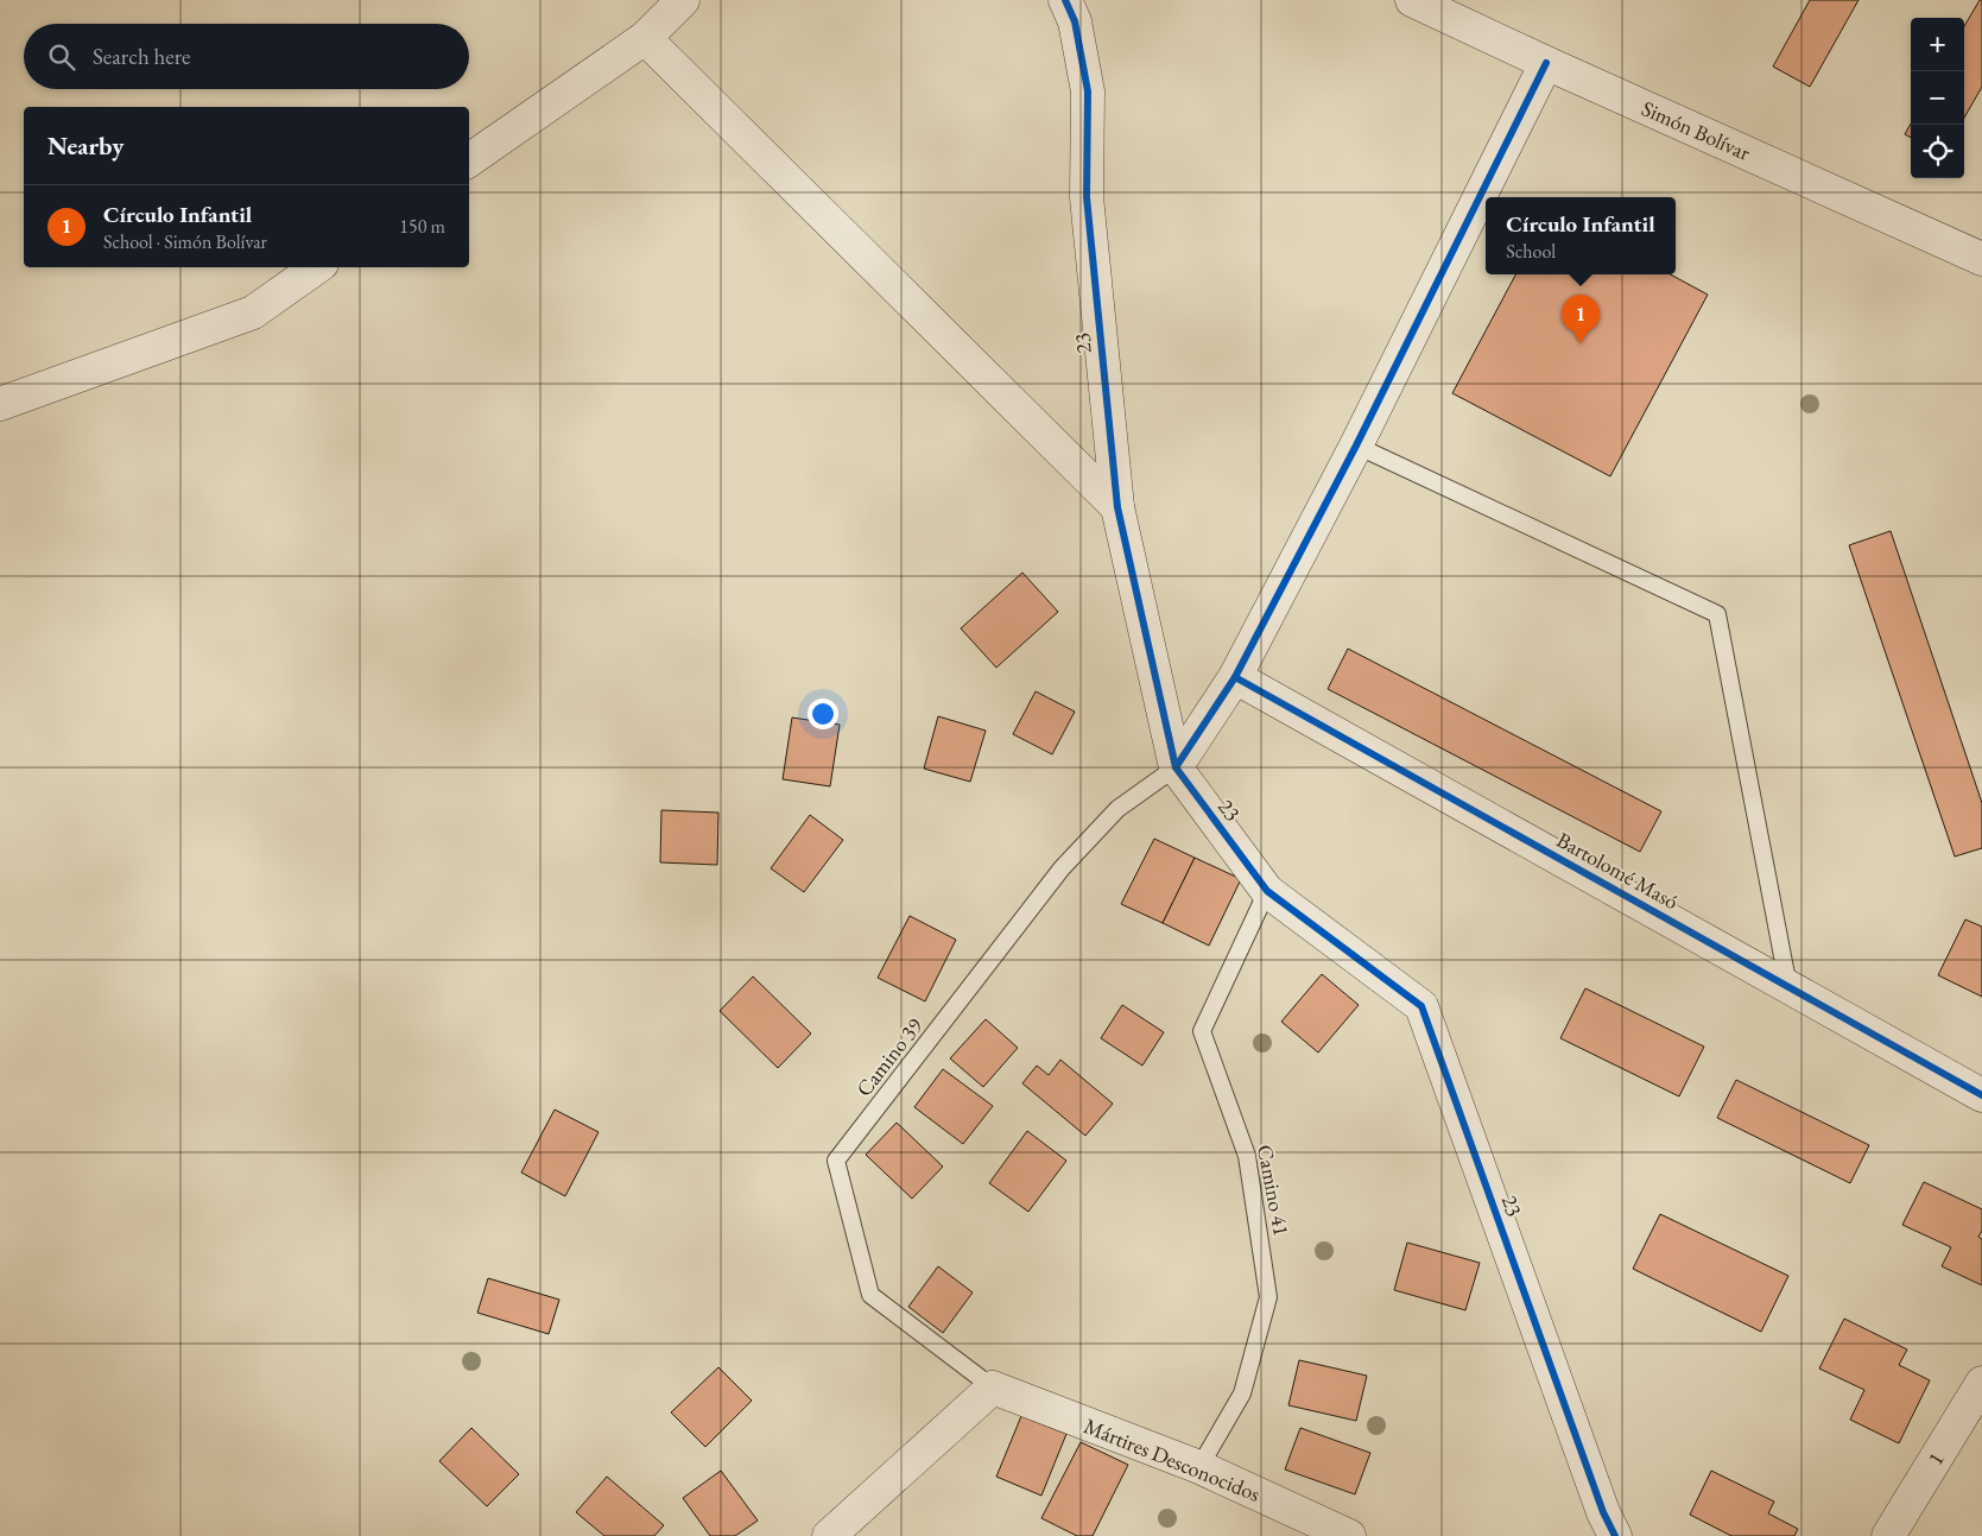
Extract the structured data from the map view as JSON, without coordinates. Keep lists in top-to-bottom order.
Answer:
{
  "streets": {
    "street": [
      "Simón Bolívar",
      "23",
      "Bartolomé Masó",
      "1",
      "Mártires Desconocidos"
    ],
    "lane": ["Camino 39", "Camino 41"]
  },
  "crossings": [
    ["23", "Camino 39"],
    ["23", "Camino 41"],
    ["Camino 39", "Mártires Desconocidos"],
    ["Camino 41", "Mártires Desconocidos"]
  ],
  "page": {
    "map_buttons": ["+", "−"],
    "search": "Search here",
    "heading": "Nearby",
    "list": [
      {
        "mark": "1",
        "name": "Círculo Infantil",
        "note": "School · Simón Bolívar",
        "value": "150 m"
      }
    ],
    "popup": ["Círculo Infantil", "School"],
    "pins": "1"
  }
}
